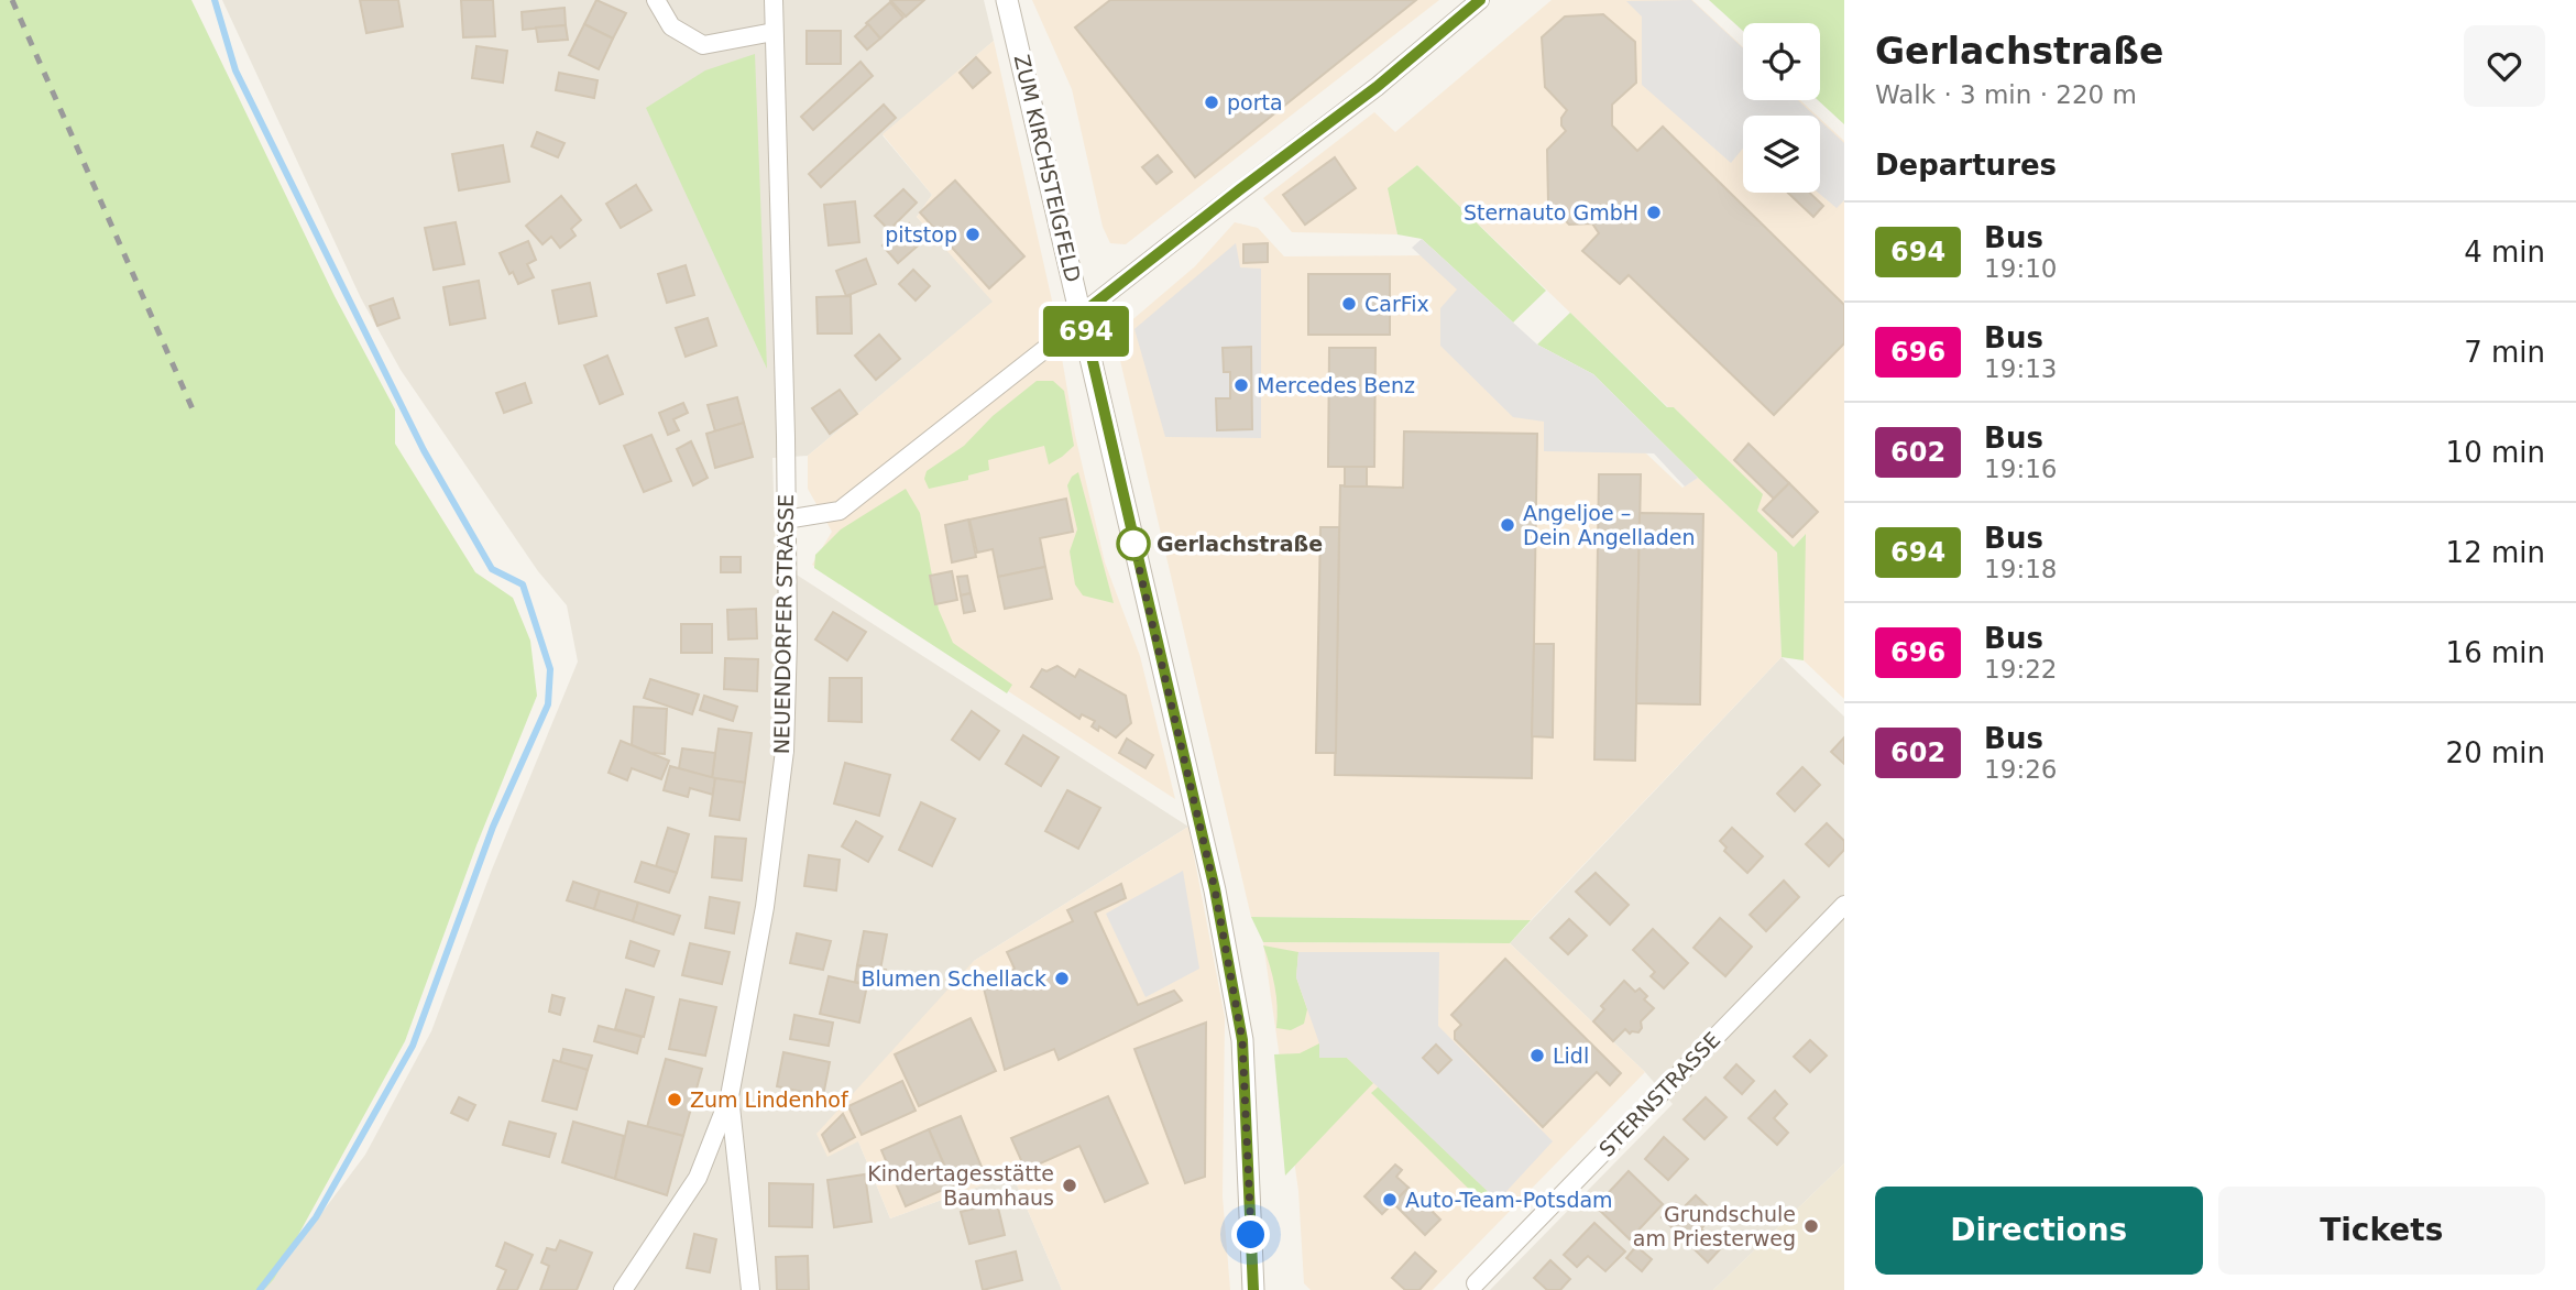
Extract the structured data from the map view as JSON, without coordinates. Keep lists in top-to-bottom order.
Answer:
{
  "streets": {
    "street": ["ZUM KIRCHSTEIGFELD", "NEUENDORFER STRASSE", "STERNSTRASSE"]
  },
  "places": [
    "porta",
    "Sternauto GmbH",
    "pitstop",
    "CarFix",
    "Mercedes Benz",
    "Angeljoe – Dein Angelladen",
    "Gerlachstraße",
    "Blumen Schellack",
    "Lidl",
    "Zum Lindenhof",
    "Kindertagesstätte Baumhaus",
    "Auto-Team-Potsdam",
    "Grundschule am Priesterweg"
  ],
  "lines": ["bus line 694"],
  "page": {
    "on_map": "694",
    "heading": [
      ["Gerlachstraße", "Walk · 3 min · 220 m"],
      "Departures"
    ],
    "list": [
      {
        "mark": "694",
        "name": "Bus",
        "note": "19:10",
        "value": "4 min"
      },
      {
        "mark": "696",
        "name": "Bus",
        "note": "19:13",
        "value": "7 min"
      },
      {
        "mark": "602",
        "name": "Bus",
        "note": "19:16",
        "value": "10 min"
      },
      {
        "mark": "694",
        "name": "Bus",
        "note": "19:18",
        "value": "12 min"
      },
      {
        "mark": "696",
        "name": "Bus",
        "note": "19:22",
        "value": "16 min"
      },
      {
        "mark": "602",
        "name": "Bus",
        "note": "19:26",
        "value": "20 min"
      }
    ],
    "buttons": ["Directions", "Tickets"]
  }
}
